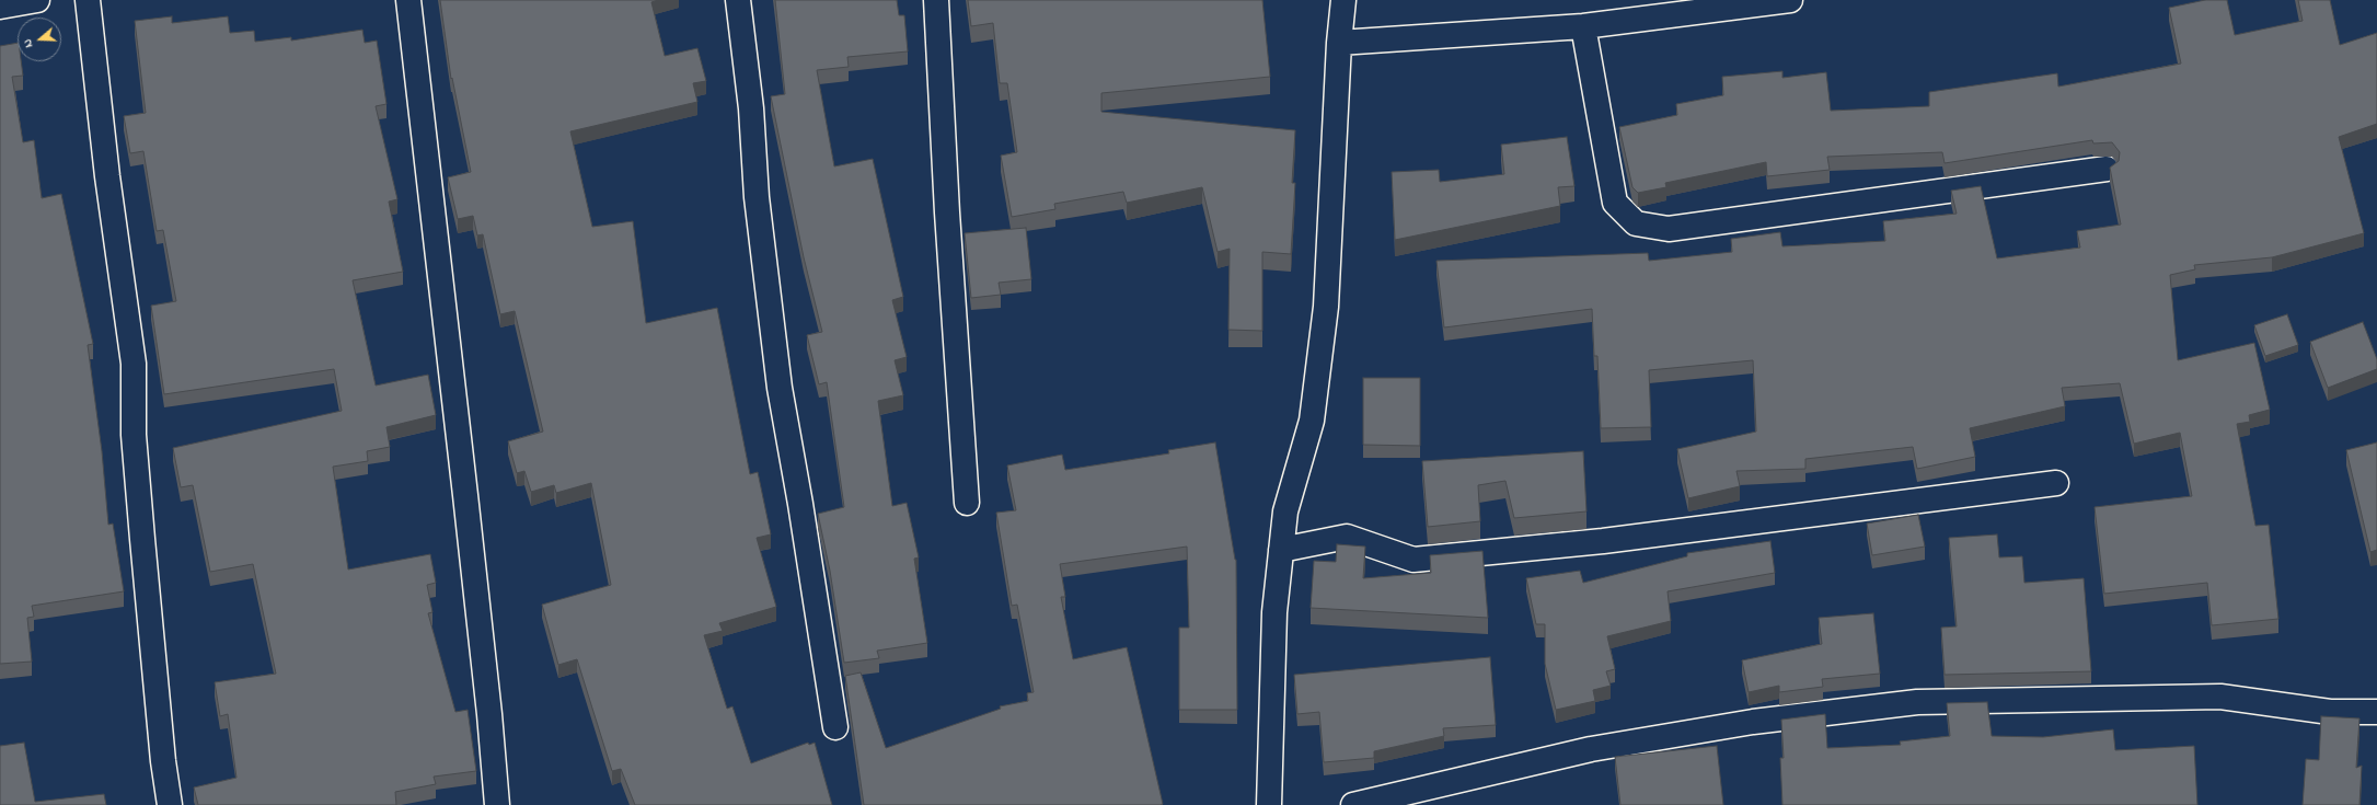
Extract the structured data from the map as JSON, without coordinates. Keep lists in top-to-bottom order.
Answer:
{
  "north": "left"
}
